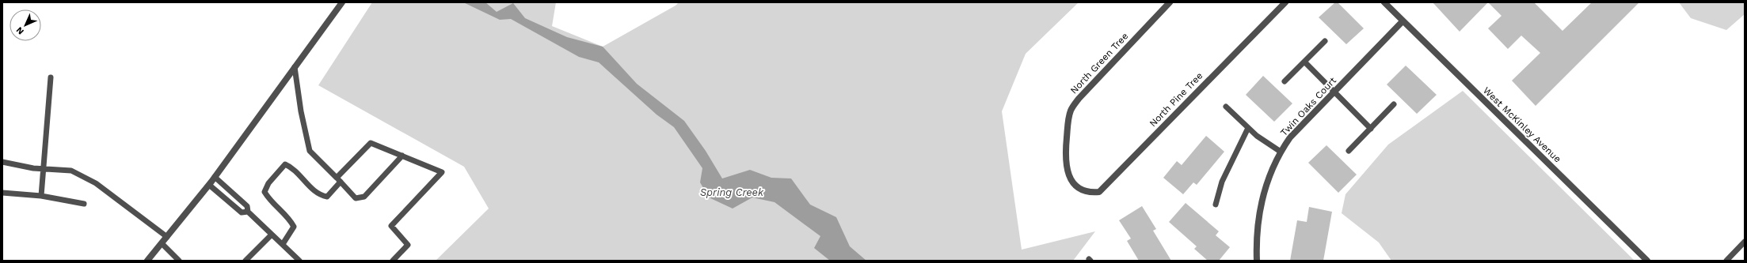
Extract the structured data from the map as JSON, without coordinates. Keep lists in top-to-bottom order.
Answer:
{
  "streets": {
    "street": [
      "North Green Tree",
      "North Pine Tree",
      "Twin Oaks Court",
      "West McKinley Avenue"
    ]
  },
  "crossings": [
    ["North Green Tree", "North Pine Tree"],
    ["Twin Oaks Court", "West McKinley Avenue"]
  ],
  "water": ["Spring Creek"],
  "north": "bottom left"
}
